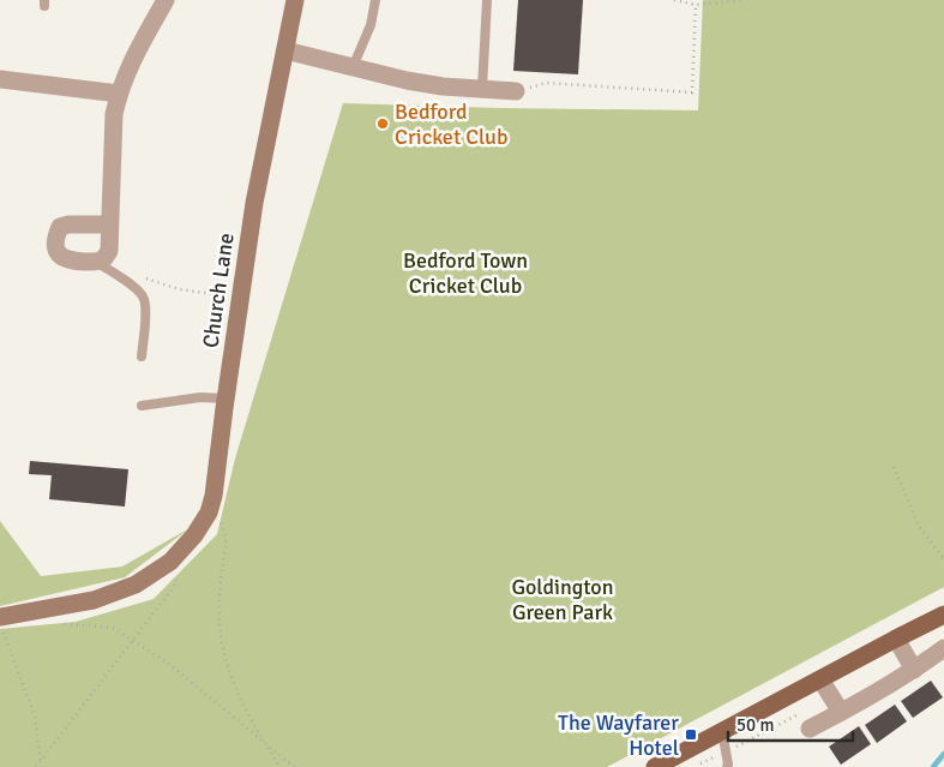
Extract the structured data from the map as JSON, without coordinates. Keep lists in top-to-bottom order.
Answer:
{
  "streets": {
    "street": ["Church Lane"]
  },
  "parks": ["Bedford Town Cricket Club", "Goldington Green Park"],
  "places": {
    "other": ["Bedford Cricket Club"],
    "transit": ["The Wayfarer Hotel"]
  },
  "scale_bar": "50 m"
}
